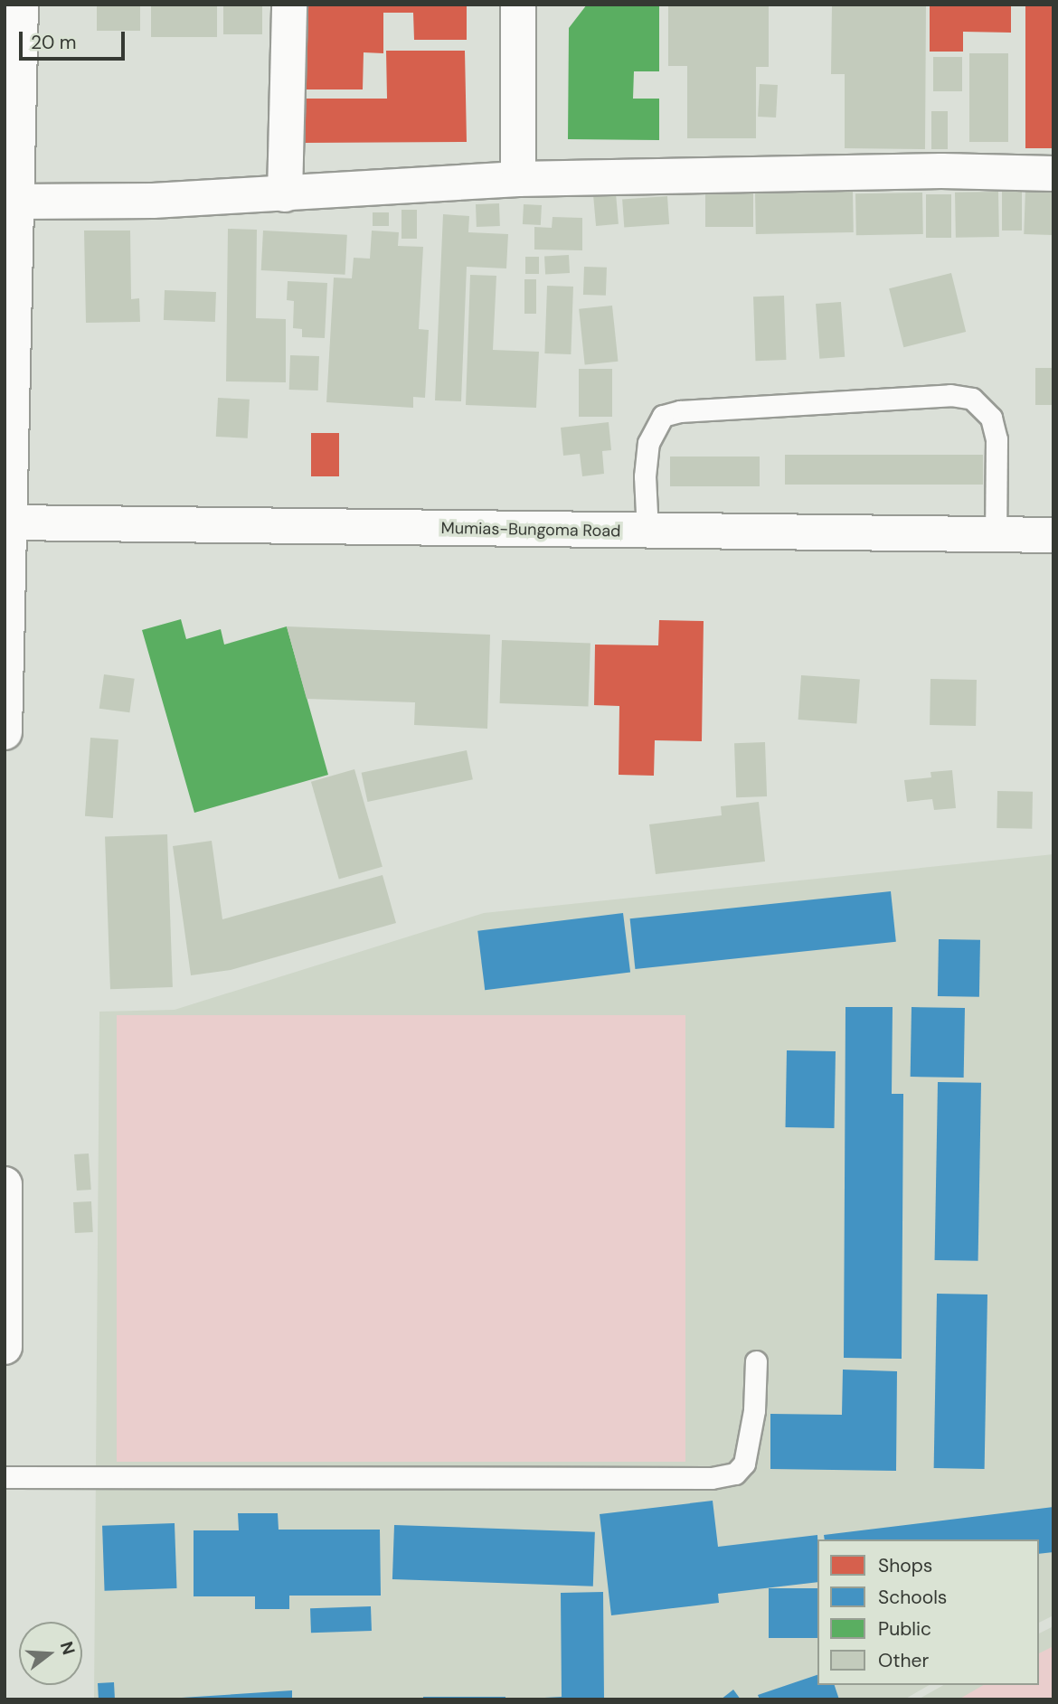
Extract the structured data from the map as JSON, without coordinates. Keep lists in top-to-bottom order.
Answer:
{
  "streets": {
    "street": ["Mumias-Bungoma Road"]
  },
  "legend": [
    "Shops",
    "Schools",
    "Public",
    "Other"
  ],
  "scale_bar": "20 m",
  "north": "right"
}
